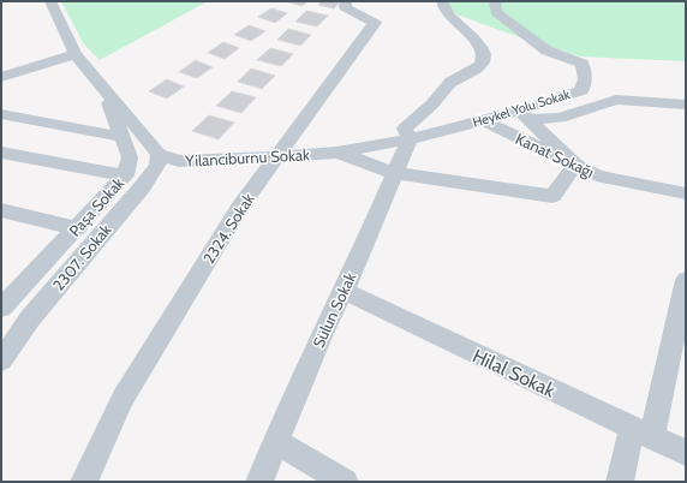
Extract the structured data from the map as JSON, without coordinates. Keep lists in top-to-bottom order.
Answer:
{
  "streets": {
    "street": [
      "Heykel Yolu Sokak",
      "Kanat Sokağı",
      "Yilanciburnu Sokak",
      "Paşa Sokak",
      "2324. Sokak",
      "2307. Sokak",
      "Sülun Sokak",
      "Hilal Sokak"
    ]
  },
  "crossings": [
    ["Heykel Yolu Sokak", "Kanat Sokağı"],
    ["Heykel Yolu Sokak", "Yilanciburnu Sokak"],
    ["Heykel Yolu Sokak", "Sülun Sokak"],
    ["Yilanciburnu Sokak", "2324. Sokak"],
    ["Yilanciburnu Sokak", "2307. Sokak"],
    ["Yilanciburnu Sokak", "Sülun Sokak"],
    ["Sülun Sokak", "Hilal Sokak"]
  ]
}
